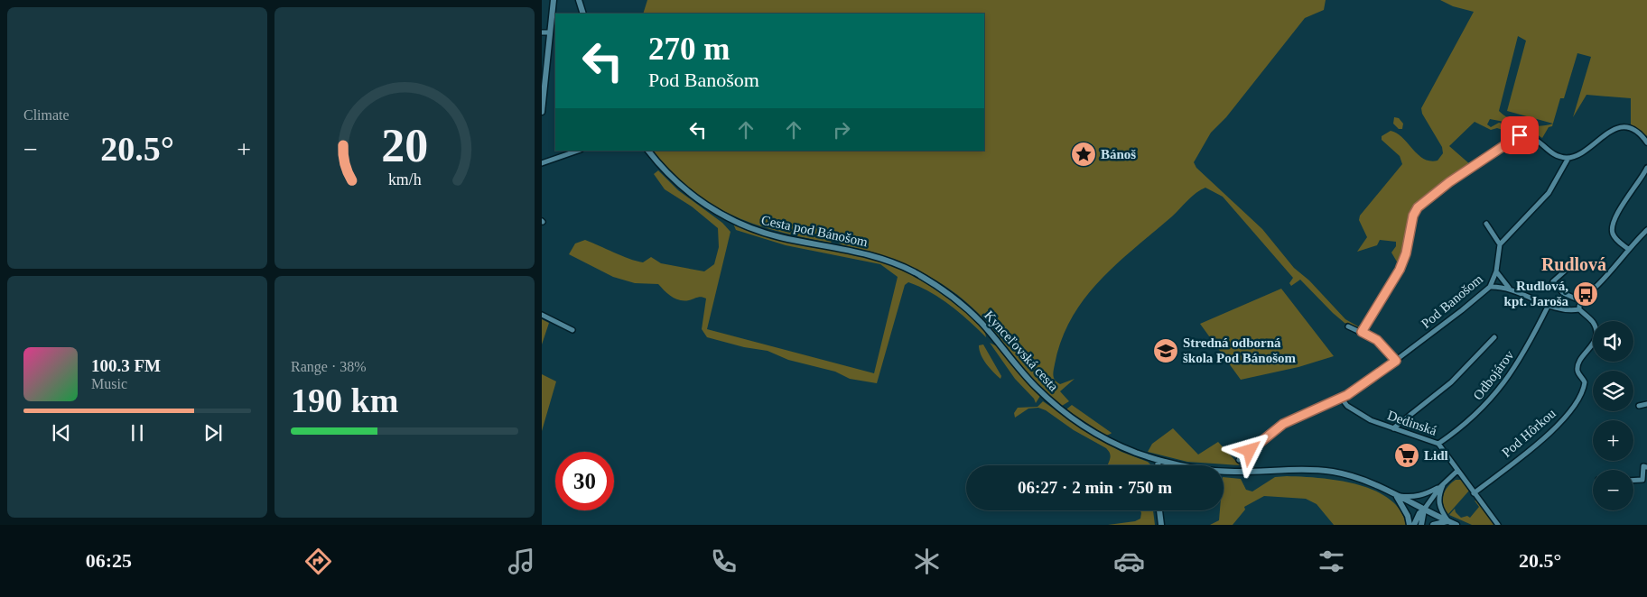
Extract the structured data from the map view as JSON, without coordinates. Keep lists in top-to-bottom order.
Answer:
{
  "streets": {
    "street": [
      "Cesta pod Bánošom",
      "Pod Banošom",
      "Kynceľovská cesta",
      "Odbojárov",
      "Dedinská",
      "Pod Hôrkou"
    ]
  },
  "crossings": [
    ["Cesta pod Bánošom", "Kynceľovská cesta"],
    ["Pod Banošom", "Dedinská"],
    ["Odbojárov", "Dedinská"],
    ["Dedinská", "Pod Hôrkou"]
  ],
  "districts": ["Rudlová"],
  "places": {
    "place": ["Bánoš"],
    "bus stop": ["Rudlová, kpt. Jaroša"],
    "school or university": ["Stredná odborná škola Pod Bánošom"],
    "supermarket": ["Lidl"]
  },
  "page": {
    "tile": [
      "Climate",
      ["Range · 38%", "190 km"]
    ],
    "turn": ["270 m", "Pod Banošom"],
    "heat": ["−", "20.5°", "+"],
    "map_buttons": ["+", "−"],
    "song": ["100.3 FM", "Music"],
    "limit": "30",
    "trip": "06:27 · 2 min · 750 m",
    "tabs": ["06:25", "20.5°"],
    "gauge": ["20", "km/h"]
  }
}
